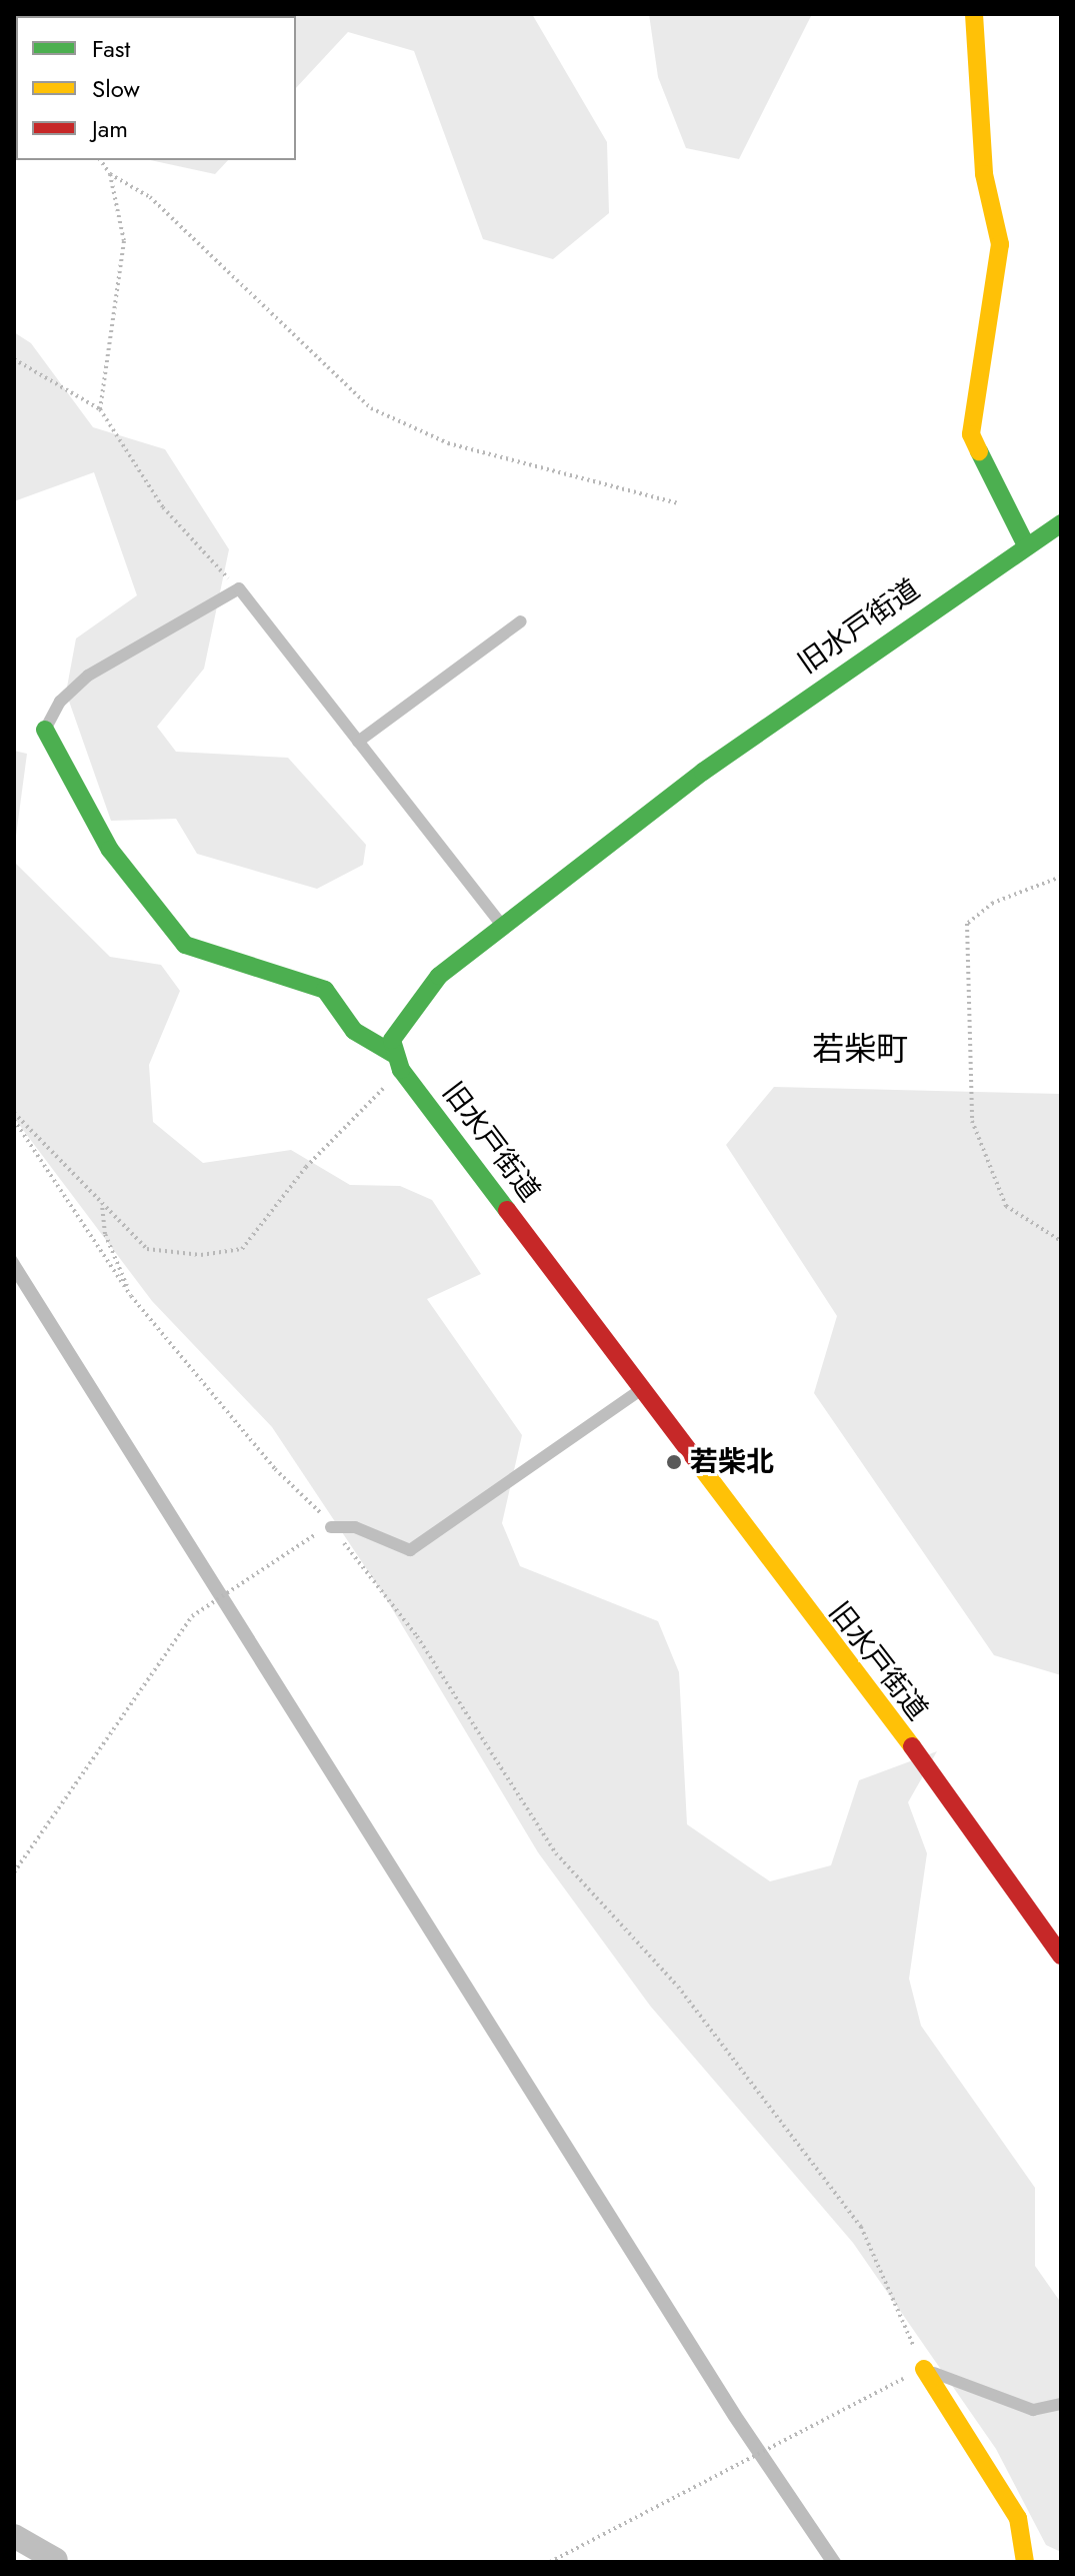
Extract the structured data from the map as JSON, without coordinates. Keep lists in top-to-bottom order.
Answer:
{
  "streets": {
    "street": ["旧水戸街道"]
  },
  "districts": ["若柴町"],
  "places": ["若柴北"],
  "legend": ["Fast", "Slow", "Jam"]
}
